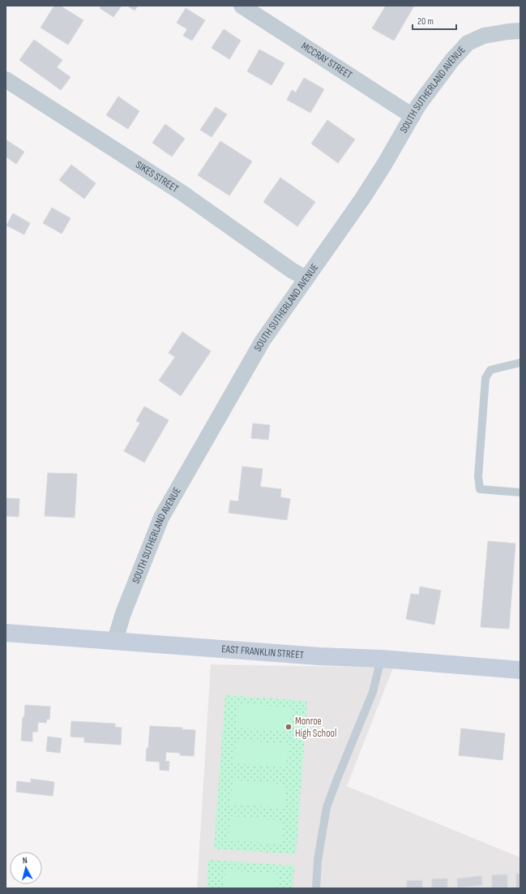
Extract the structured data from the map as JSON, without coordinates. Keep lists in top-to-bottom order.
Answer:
{
  "streets": {
    "main road": ["EAST FRANKLIN STREET"],
    "street": ["MCCRAY STREET", "SOUTH SUTHERLAND AVENUE", "SIKES STREET"]
  },
  "crossings": [
    ["MCCRAY STREET", "SOUTH SUTHERLAND AVENUE"],
    ["SOUTH SUTHERLAND AVENUE", "SIKES STREET"],
    ["SOUTH SUTHERLAND AVENUE", "EAST FRANKLIN STREET"]
  ],
  "places": ["Monroe High School"],
  "scale_bar": "20 m",
  "north": "top"
}
